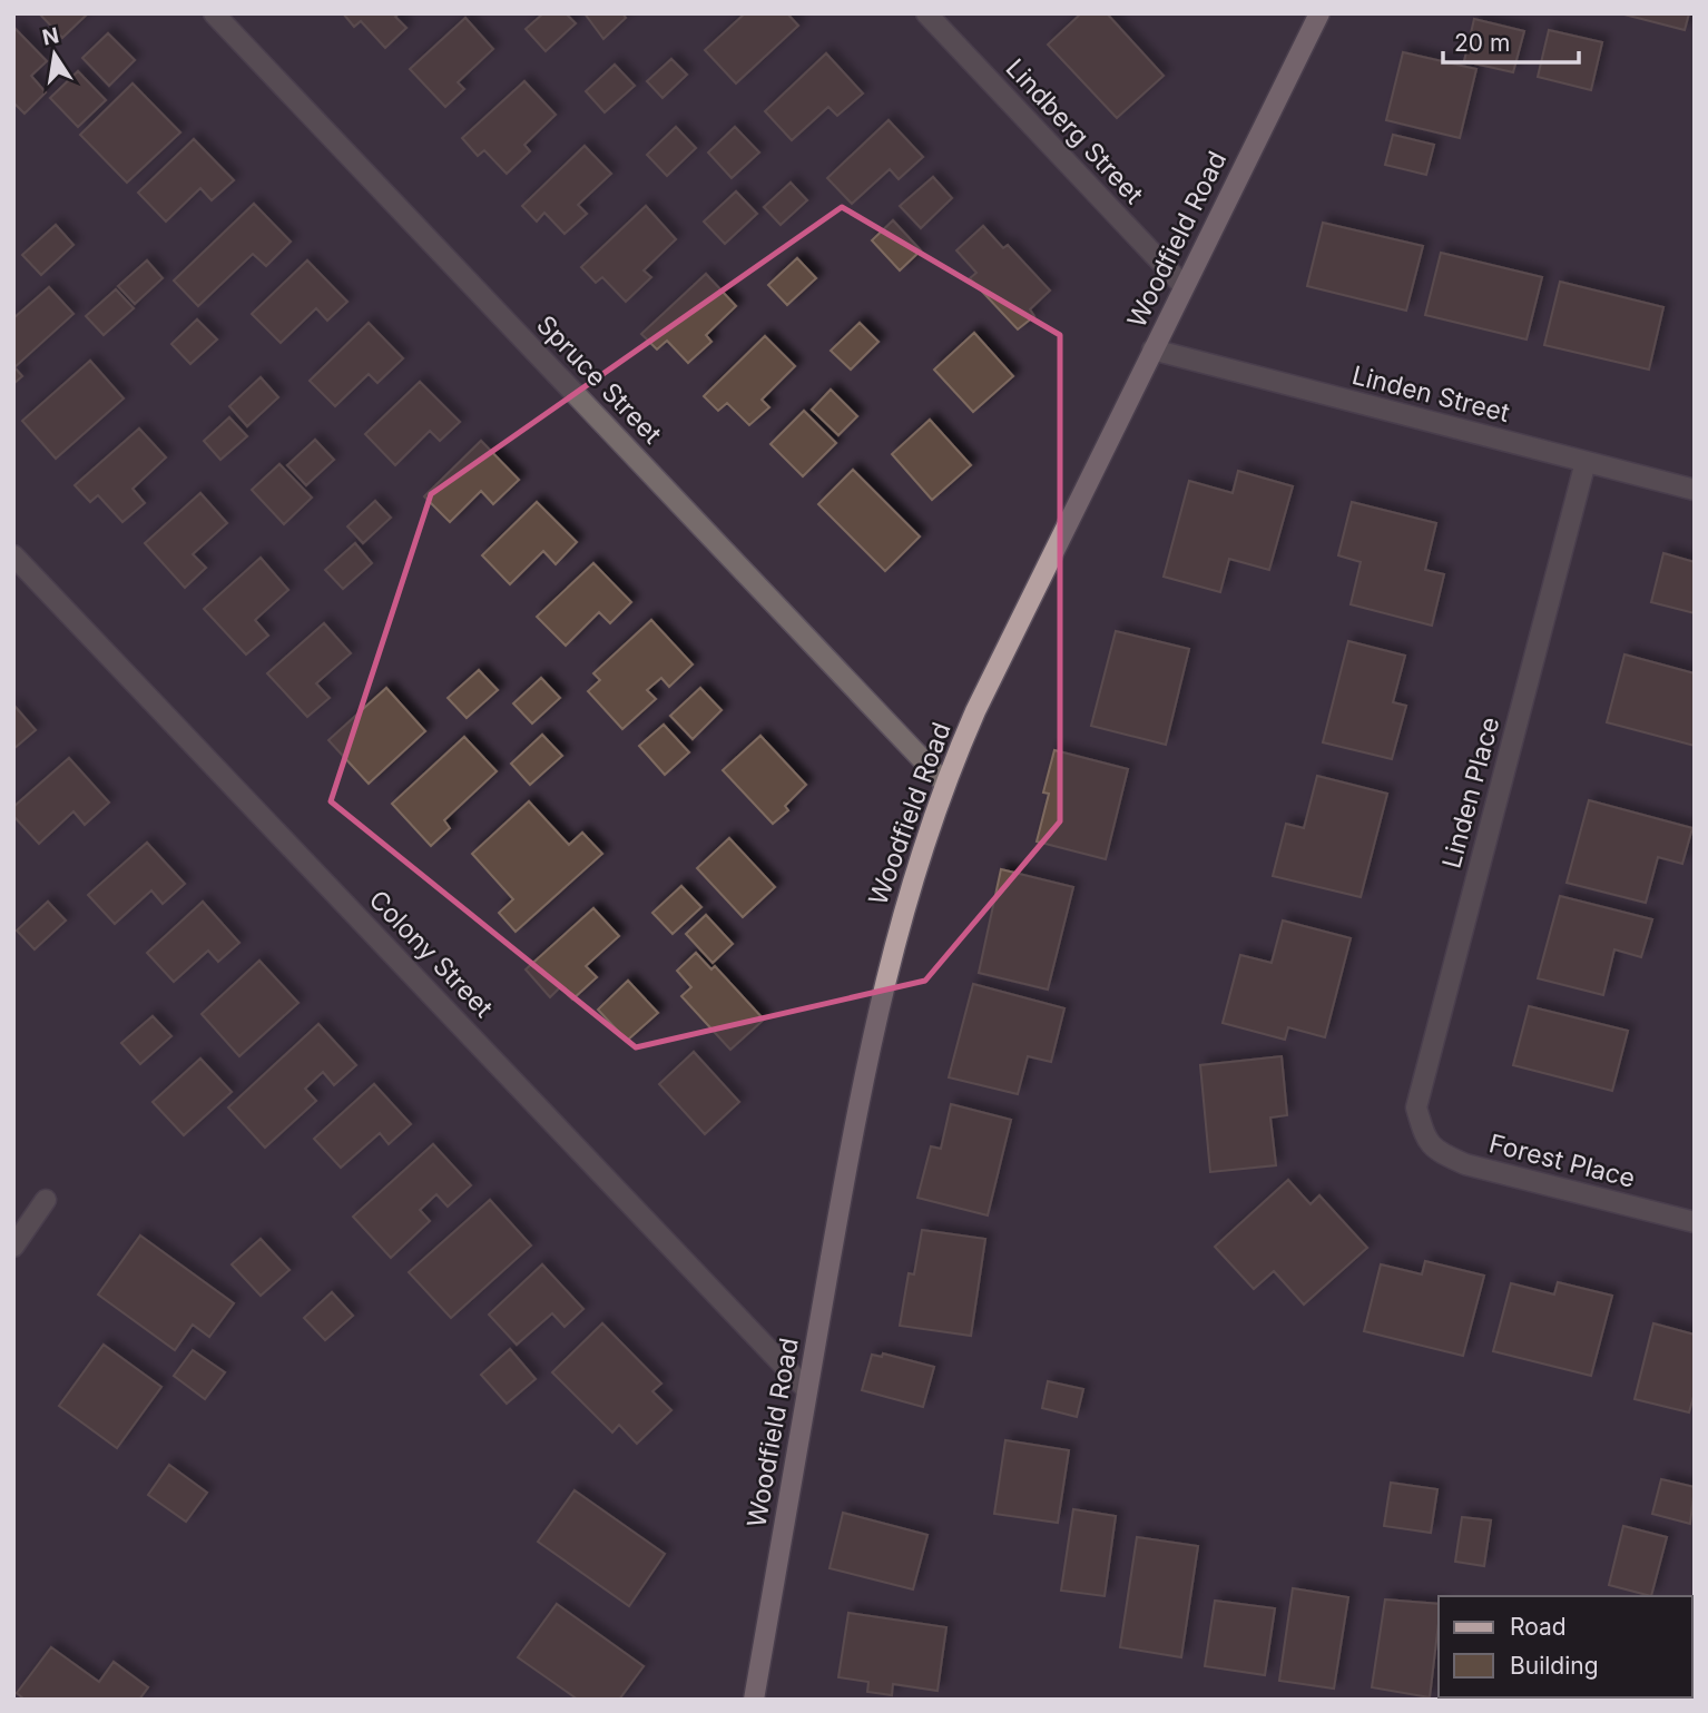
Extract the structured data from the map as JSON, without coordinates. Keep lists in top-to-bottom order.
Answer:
{
  "streets": {
    "main road": ["Woodfield Road"],
    "street": [
      "Lindberg Street",
      "Spruce Street",
      "Linden Street",
      "Linden Place",
      "Colony Street",
      "Forest Place"
    ]
  },
  "crossings": [
    ["Lindberg Street", "Woodfield Road"],
    ["Woodfield Road", "Spruce Street"],
    ["Woodfield Road", "Linden Street"],
    ["Woodfield Road", "Colony Street"],
    ["Linden Street", "Linden Place"],
    ["Linden Place", "Forest Place"]
  ],
  "legend": ["Road", "Building"],
  "scale_bar": "20 m",
  "north": "top"
}
